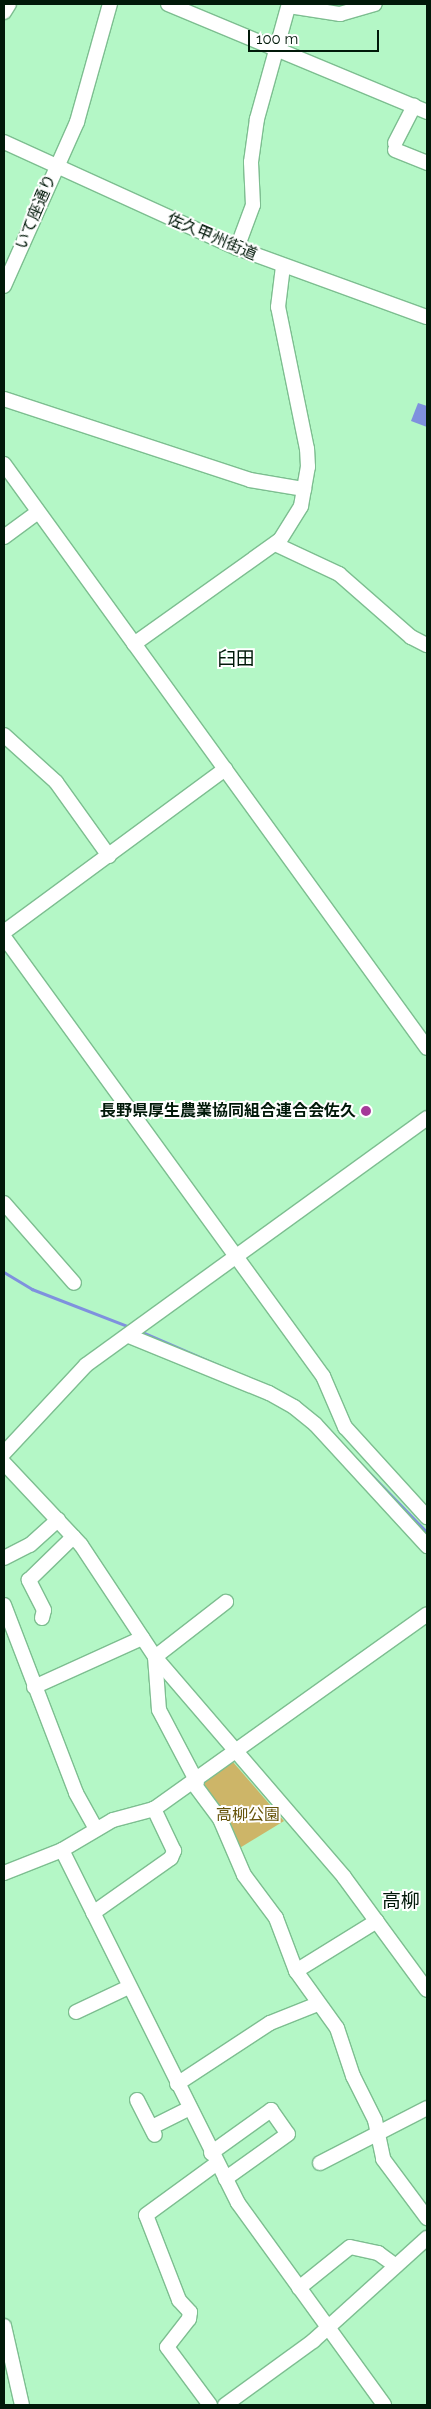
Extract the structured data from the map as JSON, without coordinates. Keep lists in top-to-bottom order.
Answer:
{
  "streets": {
    "street": ["いて座通り", "佐久甲州街道"]
  },
  "crossings": [
    ["いて座通り", "佐久甲州街道"]
  ],
  "districts": ["臼田", "高柳"],
  "parks": ["高柳公園"],
  "places": ["長野県厚生農業協同組合連合会佐久"],
  "scale_bar": "100 m"
}
